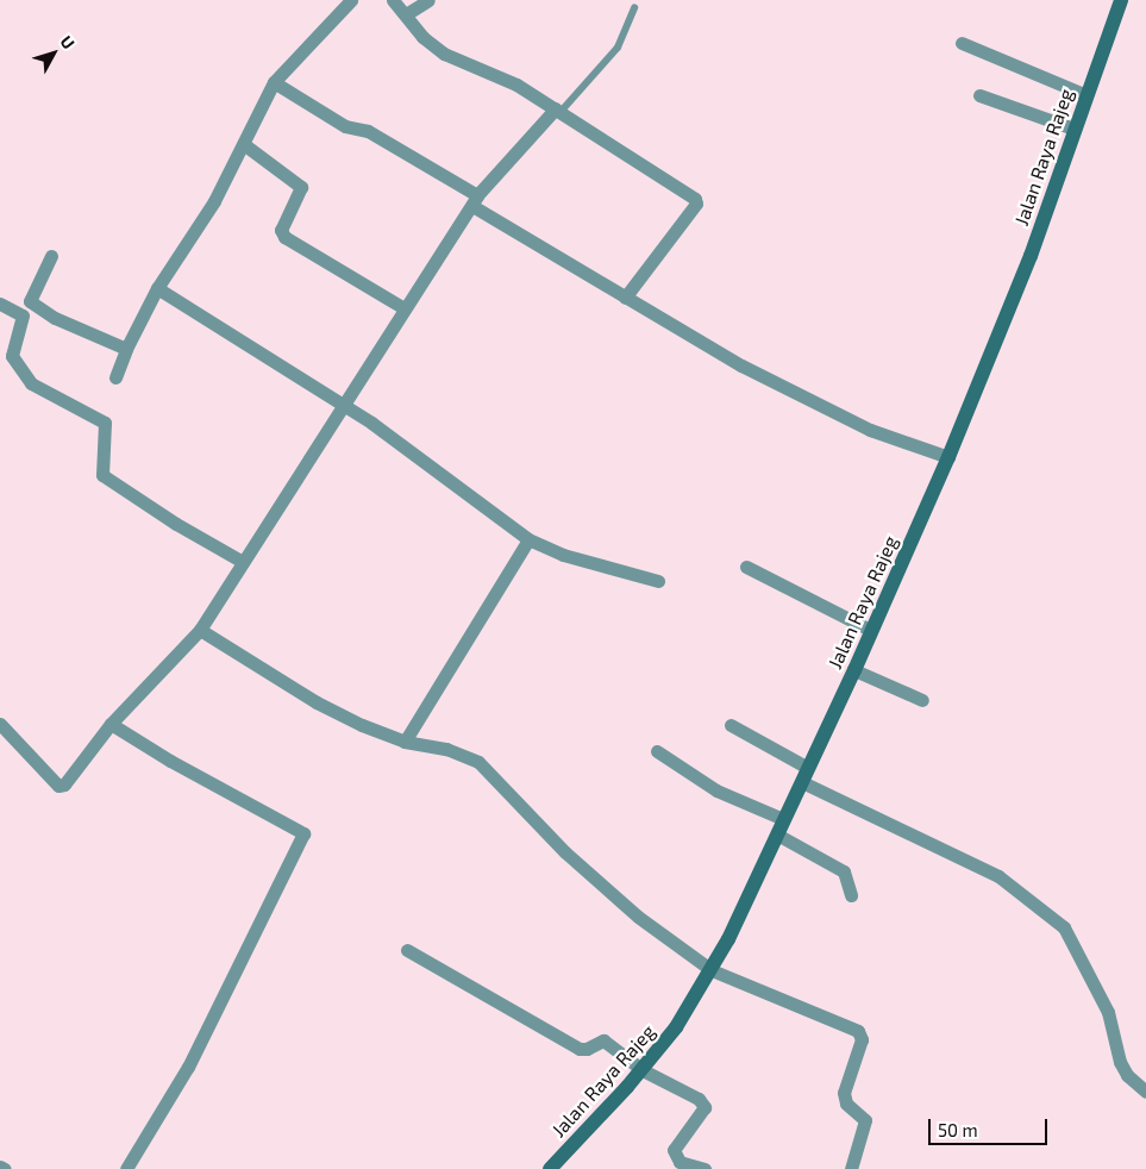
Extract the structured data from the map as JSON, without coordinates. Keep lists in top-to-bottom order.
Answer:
{
  "streets": {
    "main road": ["Jalan Raya Rajeg"]
  },
  "scale_bar": "50 m",
  "north": "top right"
}
